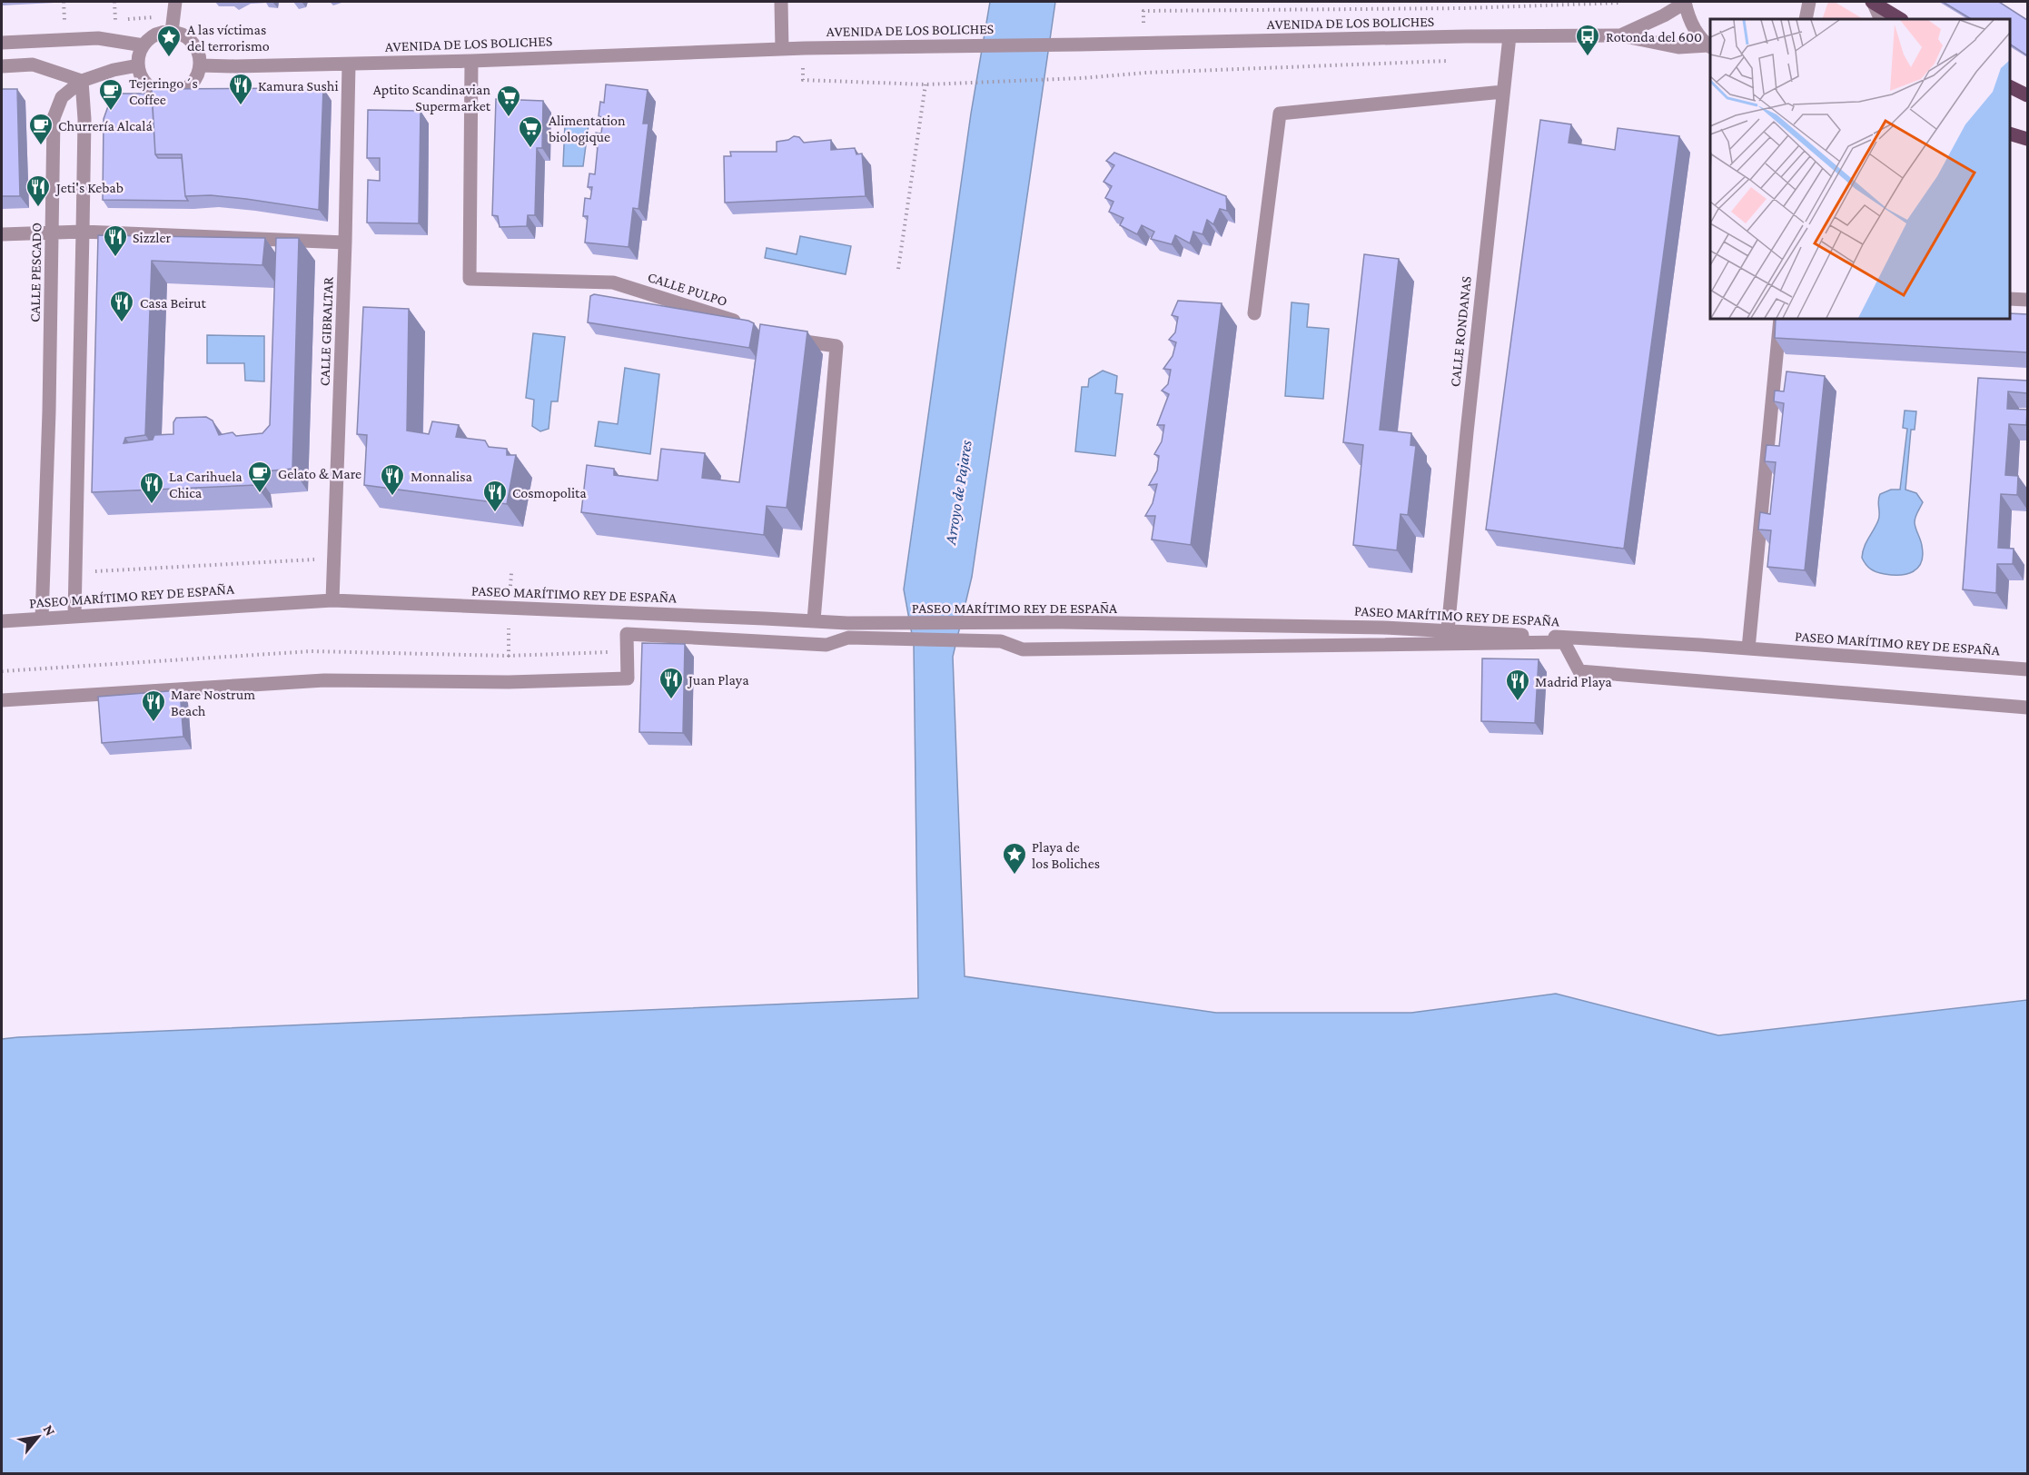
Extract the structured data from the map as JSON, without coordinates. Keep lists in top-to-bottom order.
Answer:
{
  "streets": {
    "street": [
      "AVENIDA DE LOS BOLICHES",
      "CALLE PESCADO",
      "CALLE PULPO",
      "CALLE GIBRALTAR",
      "CALLE RONDANAS",
      "PASEO MARÍTIMO REY DE ESPAÑA"
    ]
  },
  "crossings": [
    ["AVENIDA DE LOS BOLICHES", "CALLE PULPO"],
    ["AVENIDA DE LOS BOLICHES", "CALLE GIBRALTAR"],
    ["AVENIDA DE LOS BOLICHES", "CALLE RONDANAS"],
    ["CALLE PESCADO", "PASEO MARÍTIMO REY DE ESPAÑA"],
    ["CALLE GIBRALTAR", "PASEO MARÍTIMO REY DE ESPAÑA"],
    ["CALLE RONDANAS", "PASEO MARÍTIMO REY DE ESPAÑA"]
  ],
  "water": ["Arroyo de Pajares"],
  "places": {
    "bus stop": ["Rotonda del 600"],
    "place": ["A las víctimas del terrorismo", "Playa de los Boliches"],
    "restaurant": [
      "Kamura Sushi",
      "Jeti's Kebab",
      "Sizzler",
      "Casa Beirut",
      "Monnalisa",
      "La Carihuela Chica",
      "Cosmopolita",
      "Juan Playa",
      "Madrid Playa",
      "Mare Nostrum Beach"
    ],
    "cafe": ["Tejeringo´s Coffee", "Churrería Alcalá", "Gelato & Mare"],
    "supermarket": ["Aptito Scandinavian Supermarket", "Alimentation biologique"]
  },
  "north": "top right"
}
